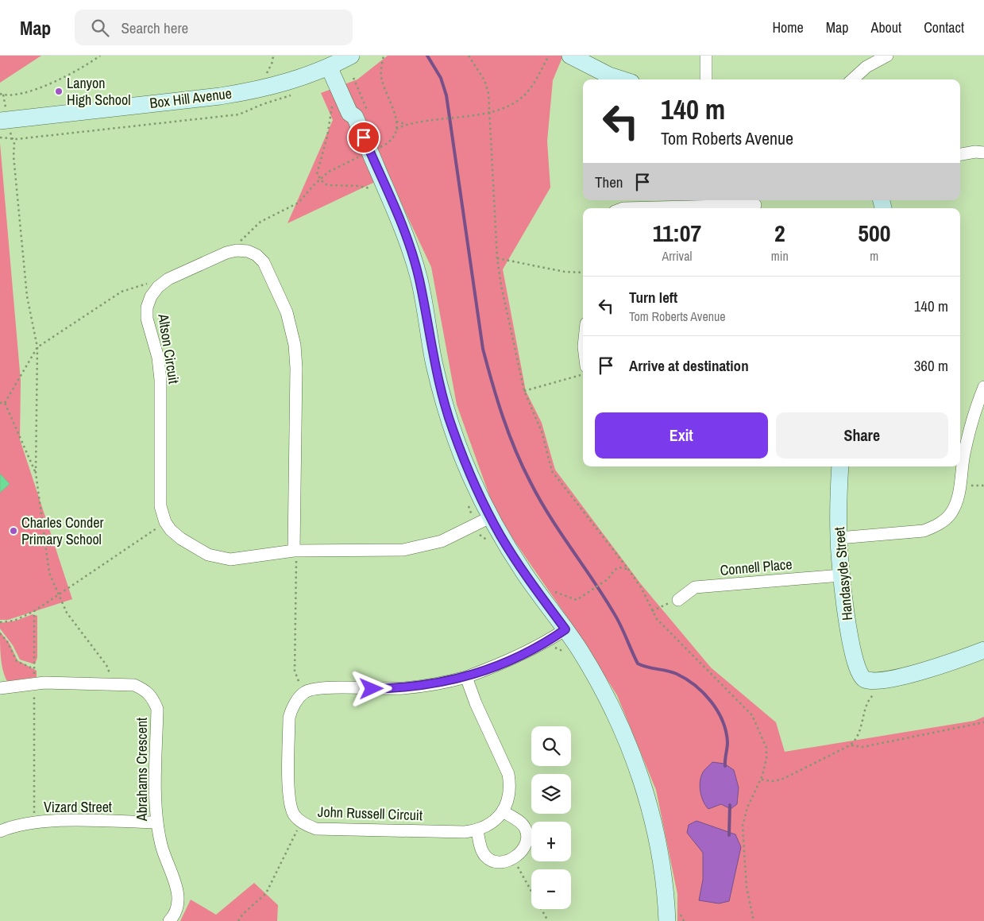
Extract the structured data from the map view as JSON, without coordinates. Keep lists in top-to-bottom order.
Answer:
{
  "streets": {
    "street": [
      "Box Hill Avenue",
      "Altson Circuit",
      "Connell Place",
      "Handasyde Street",
      "Abrahams Crescent",
      "Vizard Street",
      "John Russell Circuit"
    ]
  },
  "crossings": [
    ["Connell Place", "Handasyde Street"],
    ["Abrahams Crescent", "Vizard Street"]
  ],
  "places": ["Lanyon High School", "Charles Conder Primary School"],
  "page": {
    "header": "Map",
    "search": "Search here",
    "nav": [
      "Home",
      "Map",
      "About",
      "Contact"
    ],
    "turn": ["140 m", "Tom Roberts Avenue"],
    "then": "Then",
    "eta": [
      "11:07",
      "Arrival",
      "2",
      "min",
      "500",
      "m"
    ],
    "list": [
      {
        "name": "Turn left",
        "note": "Tom Roberts Avenue",
        "value": "140 m"
      },
      {
        "name": "Arrive at destination",
        "value": "360 m"
      }
    ],
    "buttons": ["Exit", "Share"],
    "map_buttons": ["+", "−"]
  }
}
